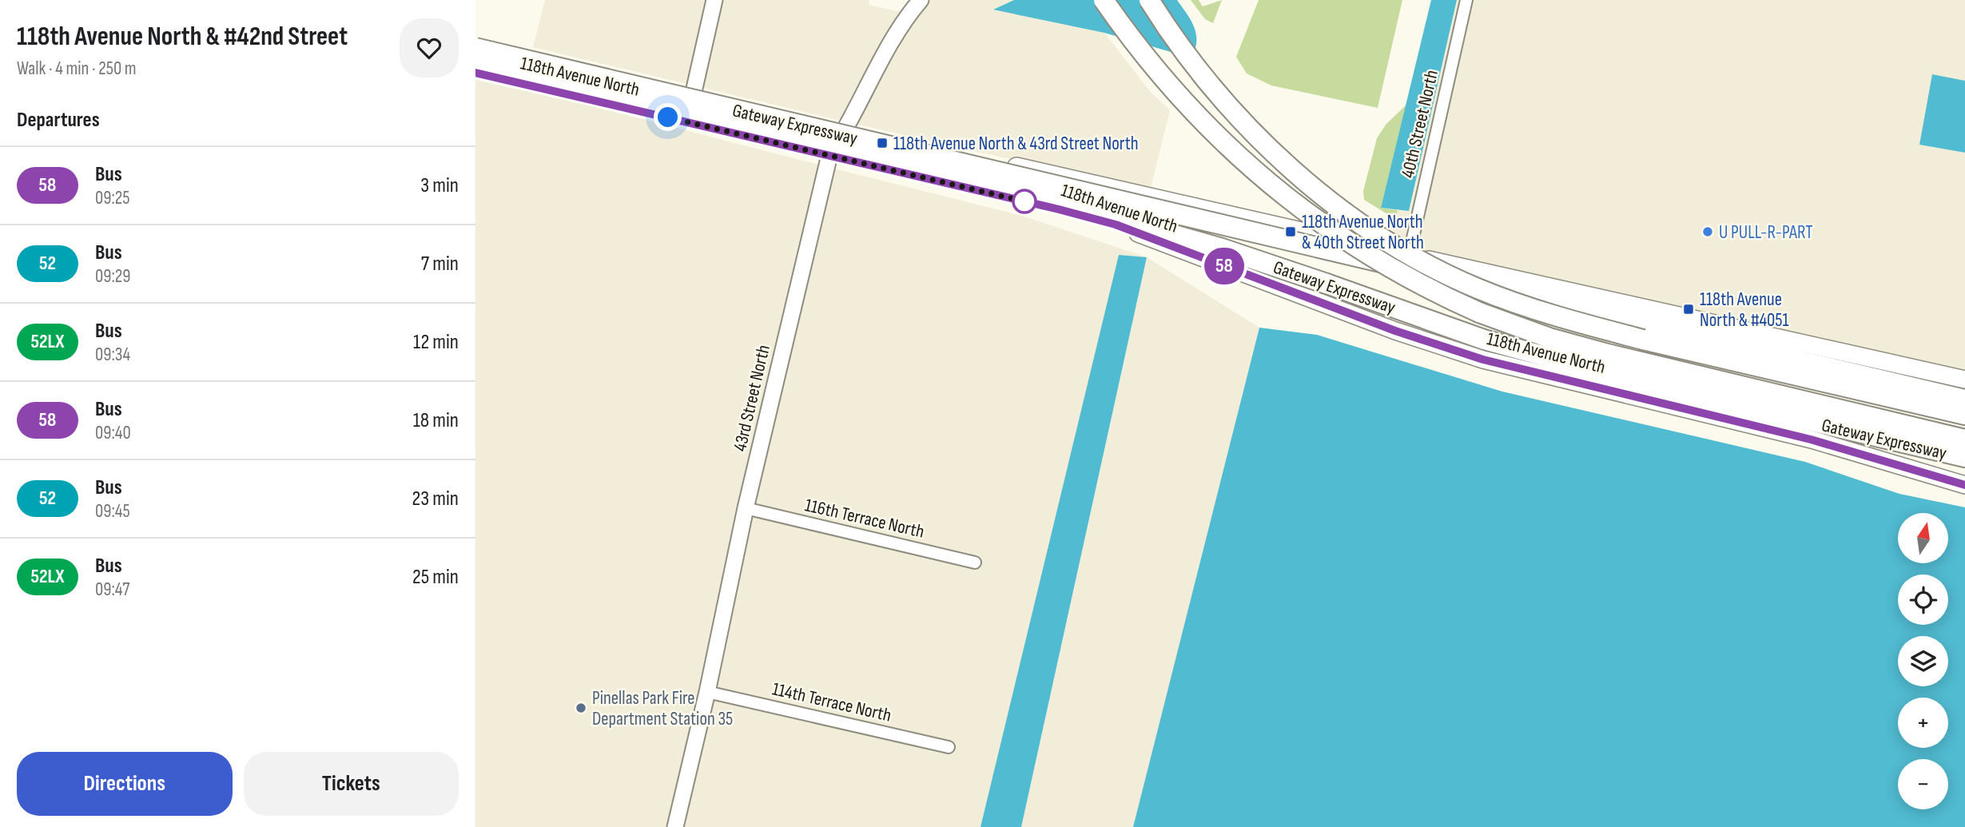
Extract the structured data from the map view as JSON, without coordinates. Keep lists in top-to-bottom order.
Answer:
{
  "streets": {
    "highway": ["Gateway Expressway"],
    "main road": ["118th Avenue North"],
    "street": [
      "40th Street North",
      "43rd Street North",
      "116th Terrace North",
      "114th Terrace North"
    ]
  },
  "crossings": [
    ["118th Avenue North", "40th Street North"],
    ["118th Avenue North", "43rd Street North"],
    ["43rd Street North", "116th Terrace North"],
    ["43rd Street North", "114th Terrace North"]
  ],
  "places": {
    "transit": ["118th Avenue North & 43rd Street North", "118th Avenue North & 40th Street North", "118th Avenue North & #4051"],
    "other": ["U PULL-R-PART", "Pinellas Park Fire Department Station 35"]
  },
  "lines": ["bus line 58"],
  "north": "top",
  "page": {
    "heading": [
      ["118th Avenue North & #42nd Street", "Walk · 4 min · 250 m"],
      "Departures"
    ],
    "on_map": "58",
    "list": [
      {
        "mark": "58",
        "name": "Bus",
        "note": "09:25",
        "value": "3 min"
      },
      {
        "mark": "52",
        "name": "Bus",
        "note": "09:29",
        "value": "7 min"
      },
      {
        "mark": "52LX",
        "name": "Bus",
        "note": "09:34",
        "value": "12 min"
      },
      {
        "mark": "58",
        "name": "Bus",
        "note": "09:40",
        "value": "18 min"
      },
      {
        "mark": "52",
        "name": "Bus",
        "note": "09:45",
        "value": "23 min"
      },
      {
        "mark": "52LX",
        "name": "Bus",
        "note": "09:47",
        "value": "25 min"
      }
    ],
    "map_buttons": ["+", "−"],
    "buttons": ["Directions", "Tickets"]
  }
}
